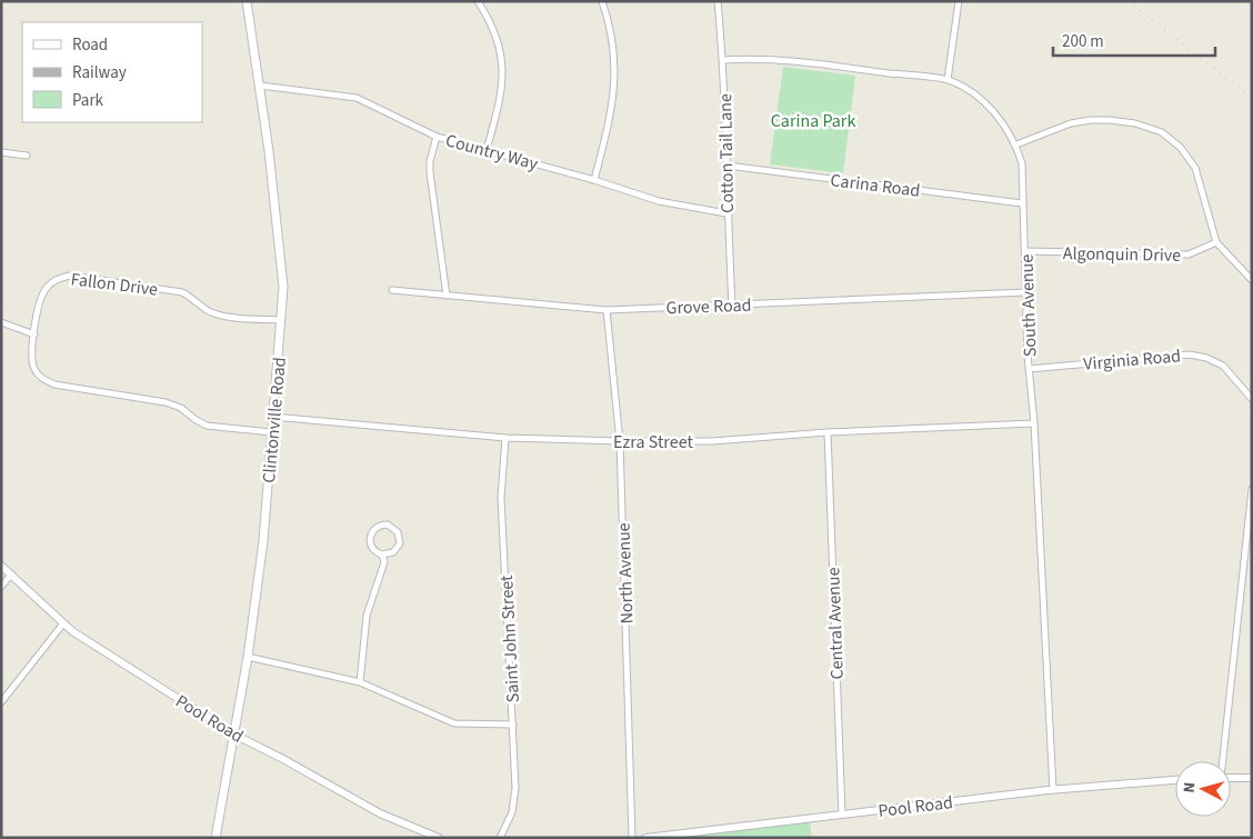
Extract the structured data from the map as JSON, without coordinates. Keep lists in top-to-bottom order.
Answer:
{
  "streets": {
    "main road": ["Clintonville Road"],
    "street": [
      "Country Way",
      "Cotton Tail Lane",
      "Carina Road",
      "Algonquin Drive",
      "Fallon Drive",
      "Grove Road",
      "South Avenue",
      "Virginia Road",
      "Ezra Street",
      "North Avenue",
      "Central Avenue",
      "Saint John Street",
      "Pool Road"
    ]
  },
  "crossings": [
    ["Country Way", "Cotton Tail Lane"],
    ["Country Way", "Clintonville Road"],
    ["Cotton Tail Lane", "Carina Road"],
    ["Cotton Tail Lane", "Grove Road"],
    ["Cotton Tail Lane", "South Avenue"],
    ["Carina Road", "South Avenue"],
    ["Algonquin Drive", "South Avenue"],
    ["Fallon Drive", "Clintonville Road"],
    ["Grove Road", "South Avenue"],
    ["Grove Road", "North Avenue"],
    ["South Avenue", "Virginia Road"],
    ["South Avenue", "Ezra Street"],
    ["South Avenue", "Pool Road"],
    ["Clintonville Road", "Ezra Street"],
    ["Clintonville Road", "Pool Road"],
    ["Ezra Street", "North Avenue"],
    ["Ezra Street", "Central Avenue"],
    ["Ezra Street", "Saint John Street"],
    ["Central Avenue", "Pool Road"]
  ],
  "parks": ["Carina Park"],
  "legend": ["Road", "Railway", "Park"],
  "scale_bar": "200 m",
  "north": "left"
}
